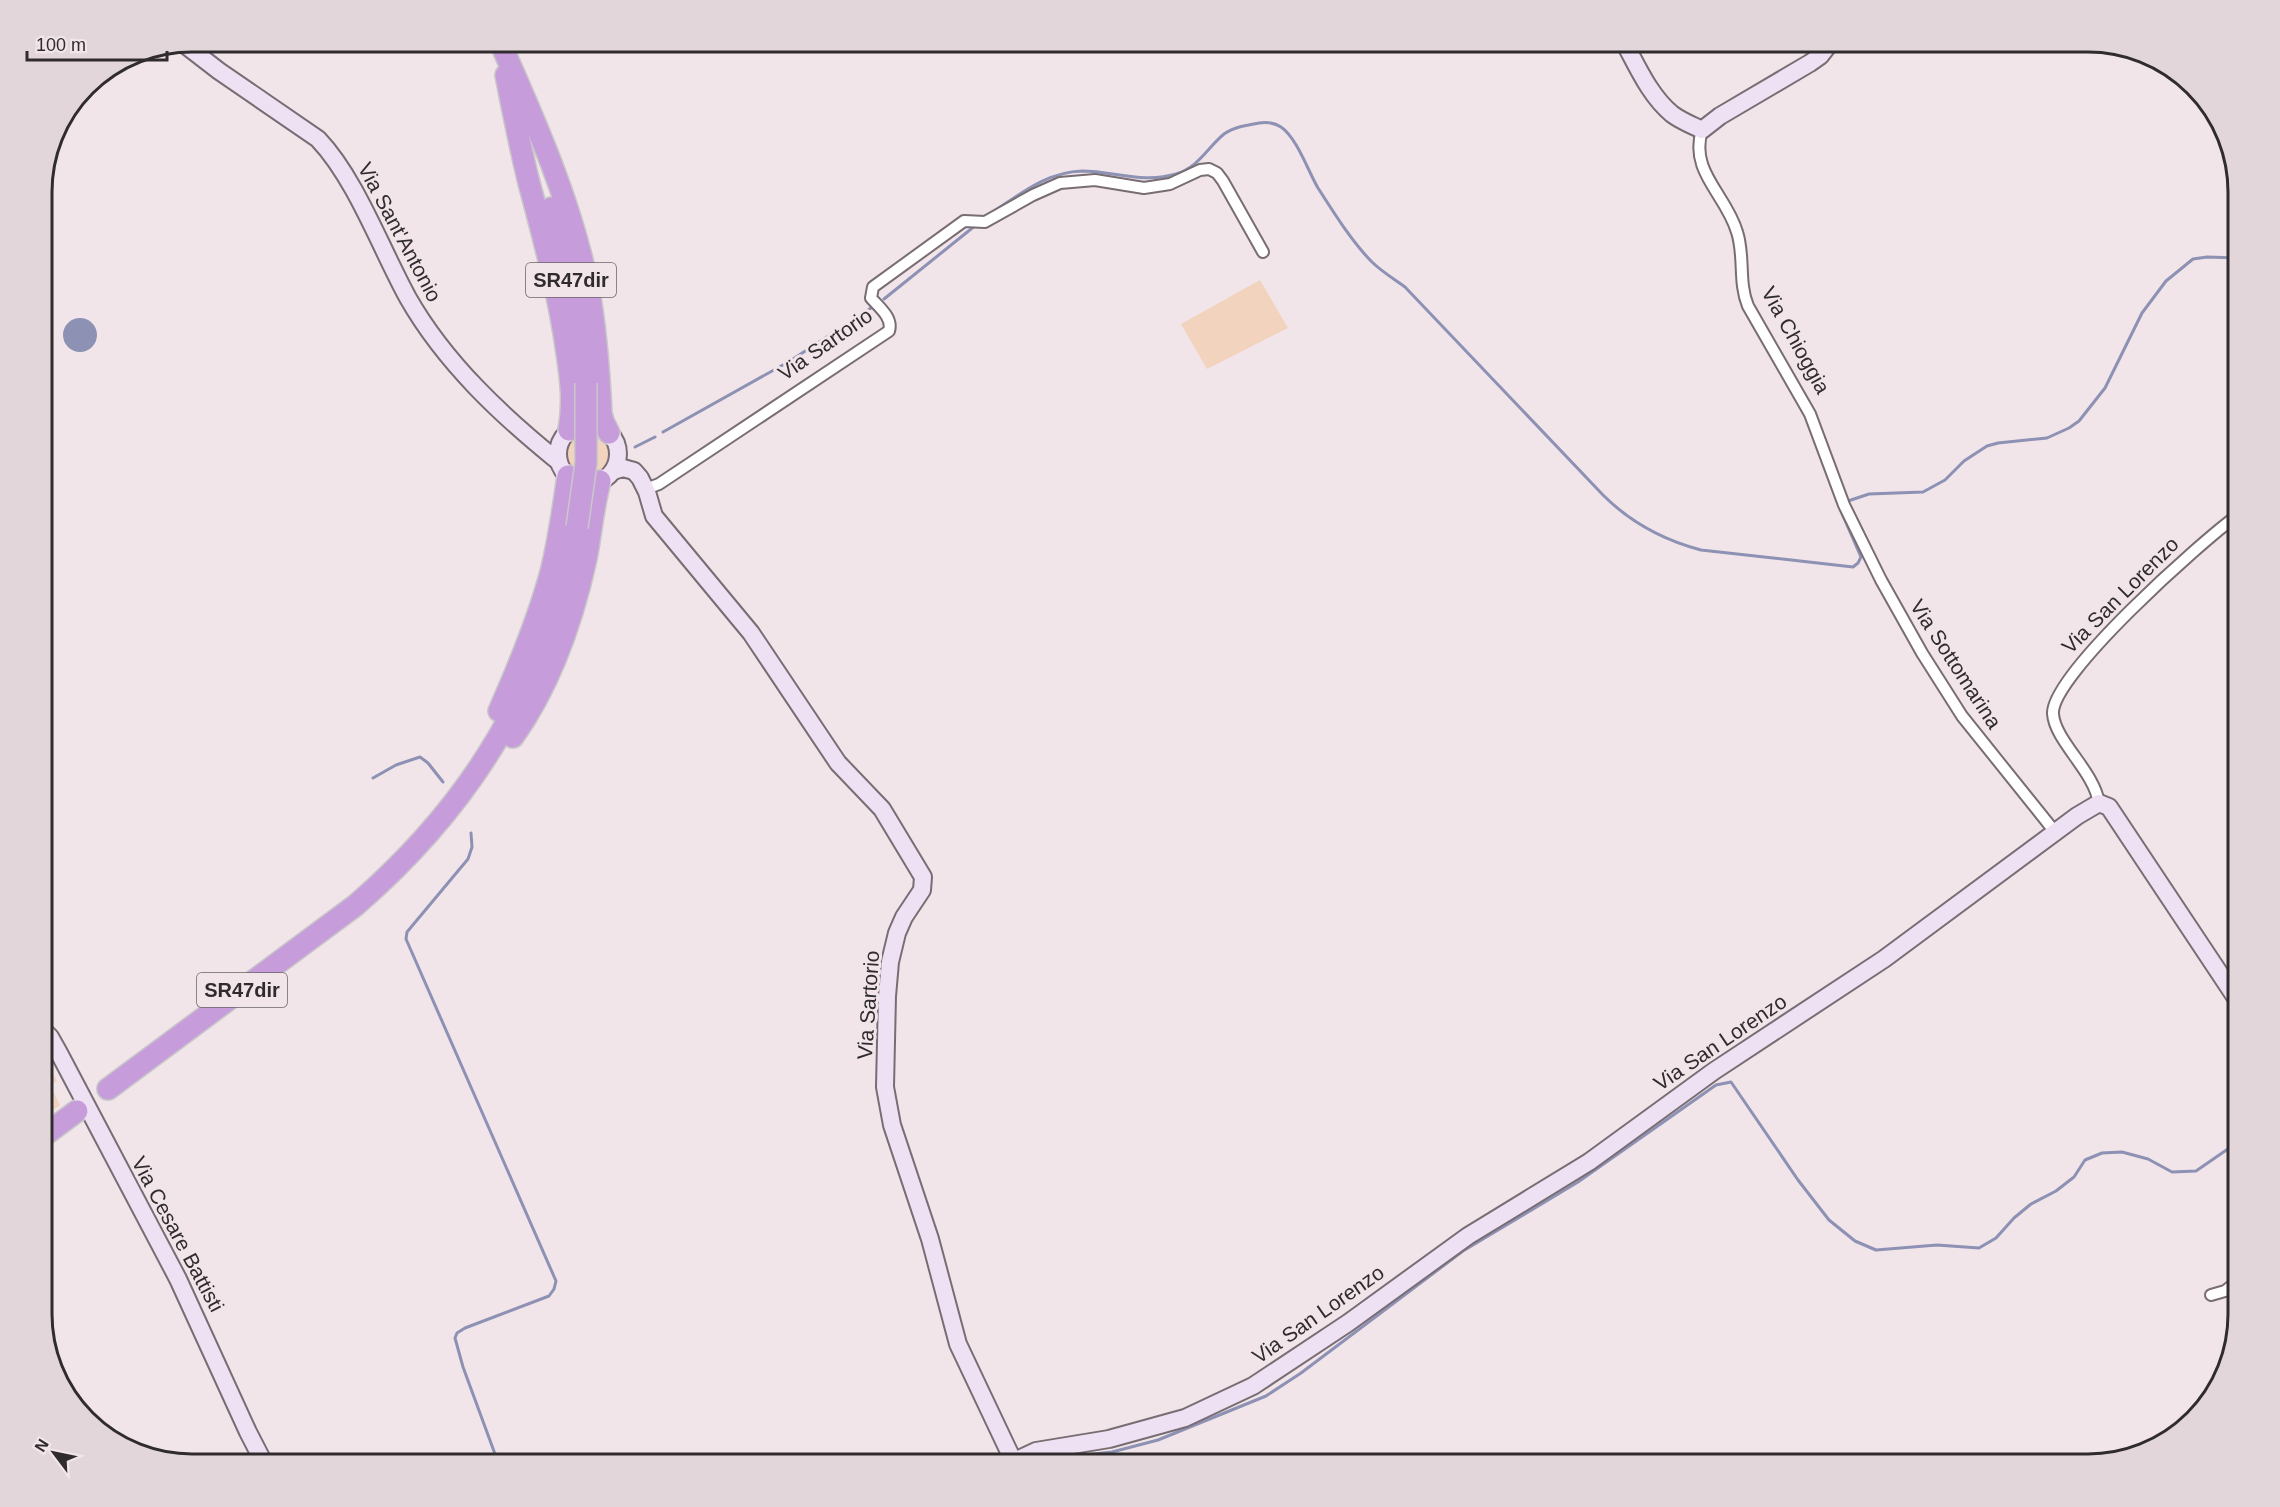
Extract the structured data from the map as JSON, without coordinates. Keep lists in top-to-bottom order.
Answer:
{
  "streets": {
    "highway": ["SR47dir"],
    "street": [
      "Via Sant'Antonio",
      "Via Chioggia",
      "Via Sartorio",
      "Via San Lorenzo",
      "Via Sottomarina",
      "Via Cesare Battisti"
    ]
  },
  "crossings": [
    ["Via Sant'Antonio", "Via Sartorio"],
    ["Via Chioggia", "Via Sottomarina"],
    ["Via San Lorenzo", "Via Sottomarina"]
  ],
  "scale_bar": "100 m",
  "north": "top left"
}
